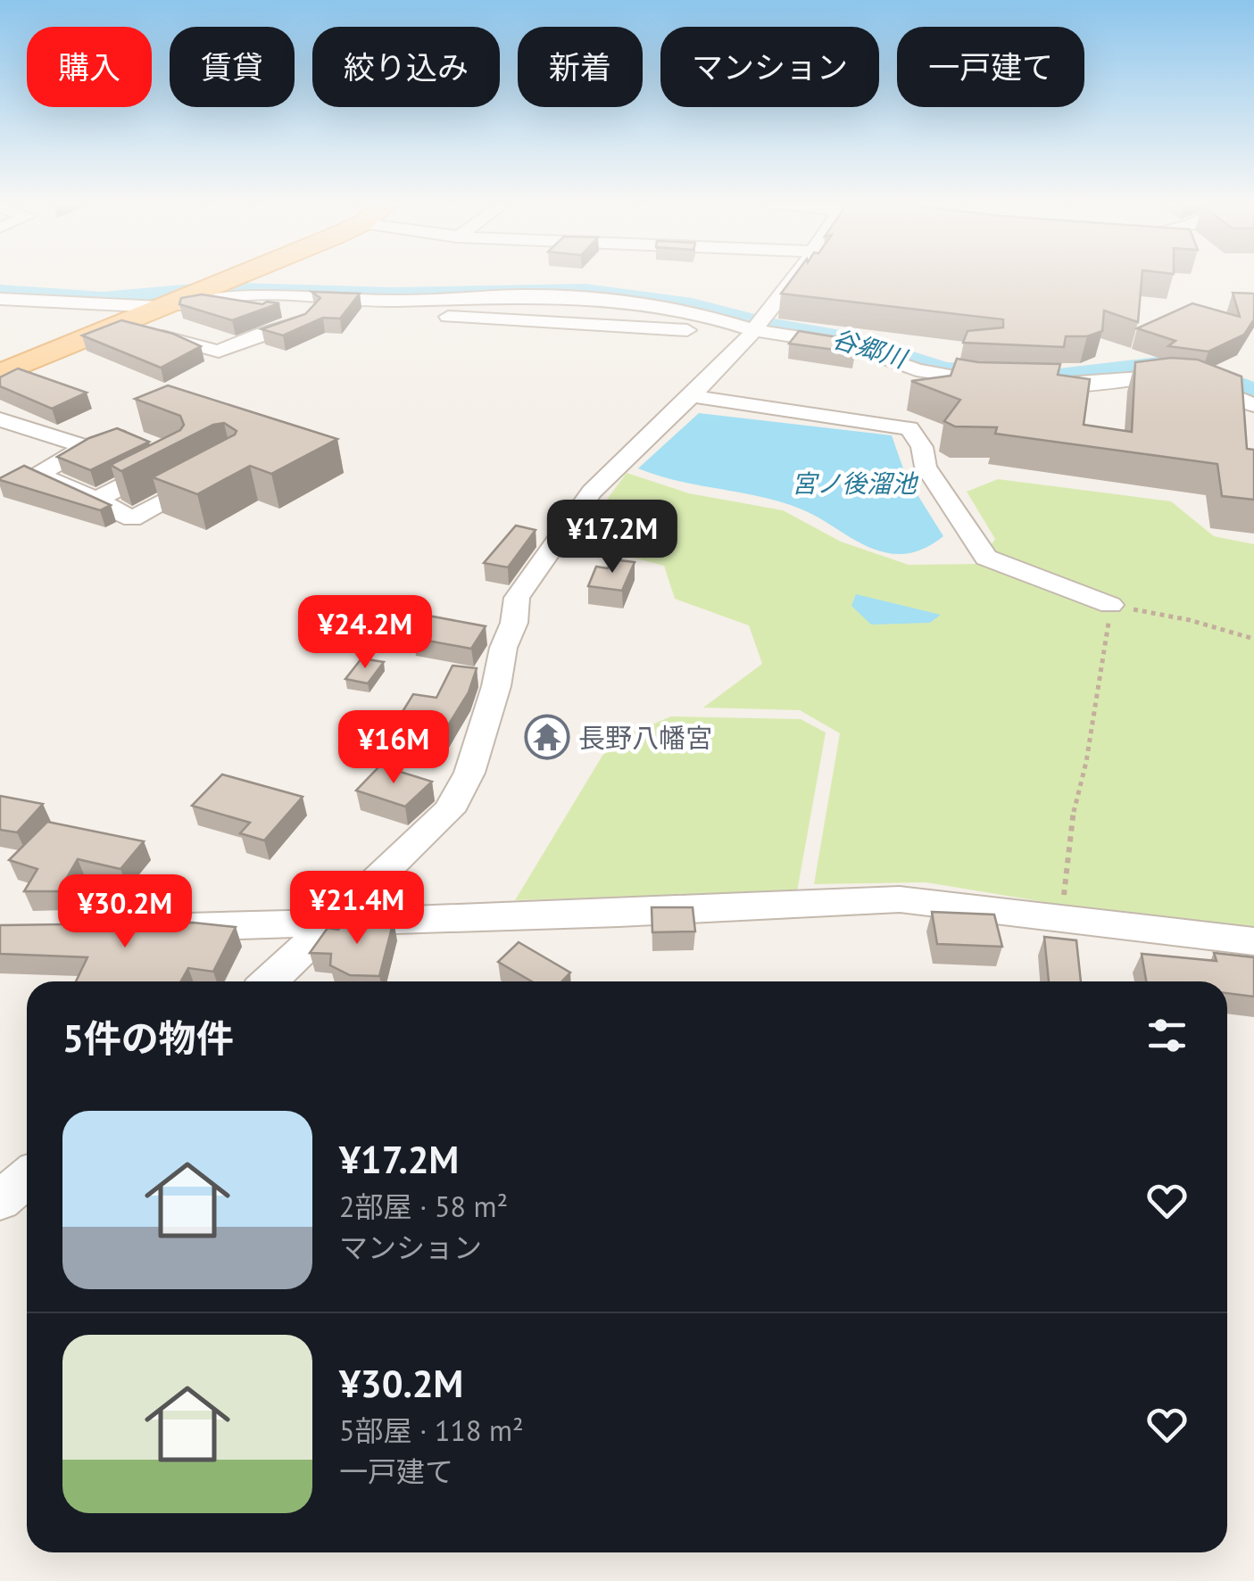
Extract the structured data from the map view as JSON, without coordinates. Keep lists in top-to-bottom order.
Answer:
{
  "water": ["谷郷川", "宮ノ後溜池"],
  "places": {
    "temple": ["長野八幡宮"]
  },
  "page": {
    "chip": [
      "購入",
      "賃貸",
      "絞り込み",
      "新着",
      "マンション",
      "一戸建て"
    ],
    "price": [
      "¥17.2M",
      "¥24.2M",
      "¥16M",
      "¥21.4M",
      "¥30.2M"
    ],
    "heading": "5件の物件",
    "list": [
      {
        "name": "¥17.2M",
        "note": "2部屋 · 58 m² · マンション"
      },
      {
        "name": "¥30.2M",
        "note": "5部屋 · 118 m² · 一戸建て"
      }
    ]
  }
}
